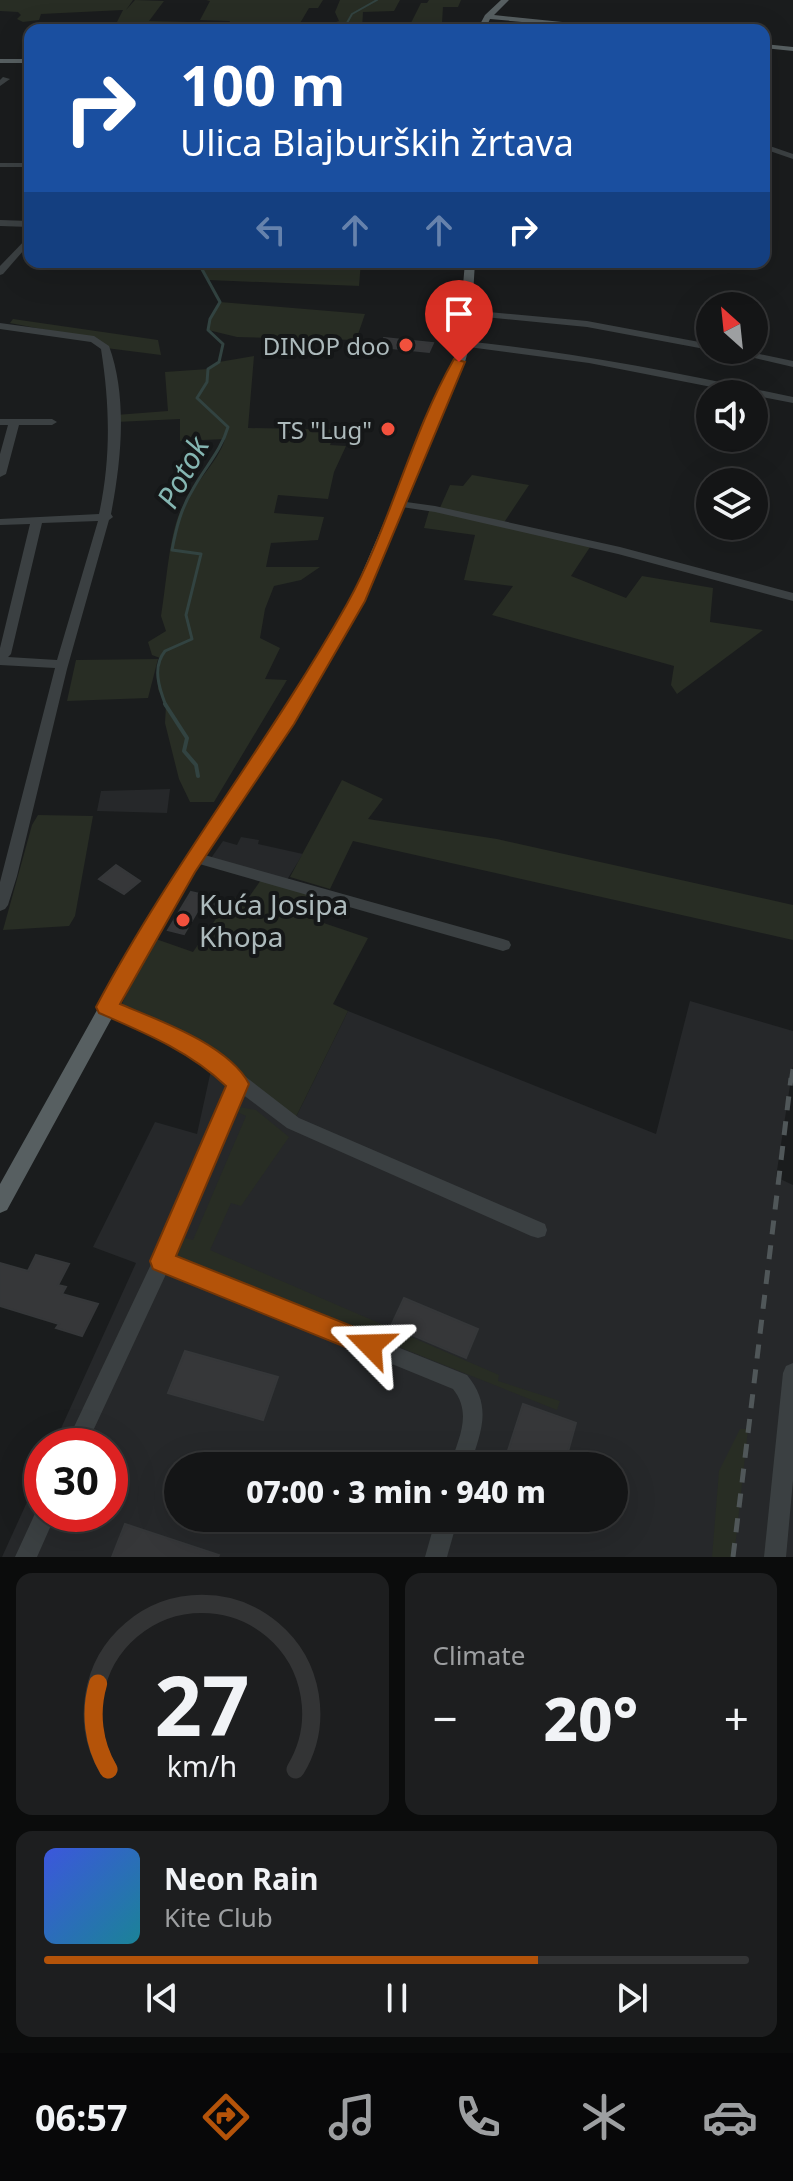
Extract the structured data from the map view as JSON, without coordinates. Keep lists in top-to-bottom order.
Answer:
{
  "water": ["Potok"],
  "places": ["DINOP doo", "TS \"Lug\"", "Kuća Josipa Khopa"],
  "north": "top left",
  "page": {
    "turn": ["100 m", "Ulica Blajburških žrtava"],
    "limit": "30",
    "trip": "07:00 · 3 min · 940 m",
    "tile": "Climate",
    "heat": ["−", "20°", "+"],
    "song": ["Neon Rain", "Kite Club"],
    "tabs": "06:57",
    "gauge": ["27", "km/h"]
  }
}
